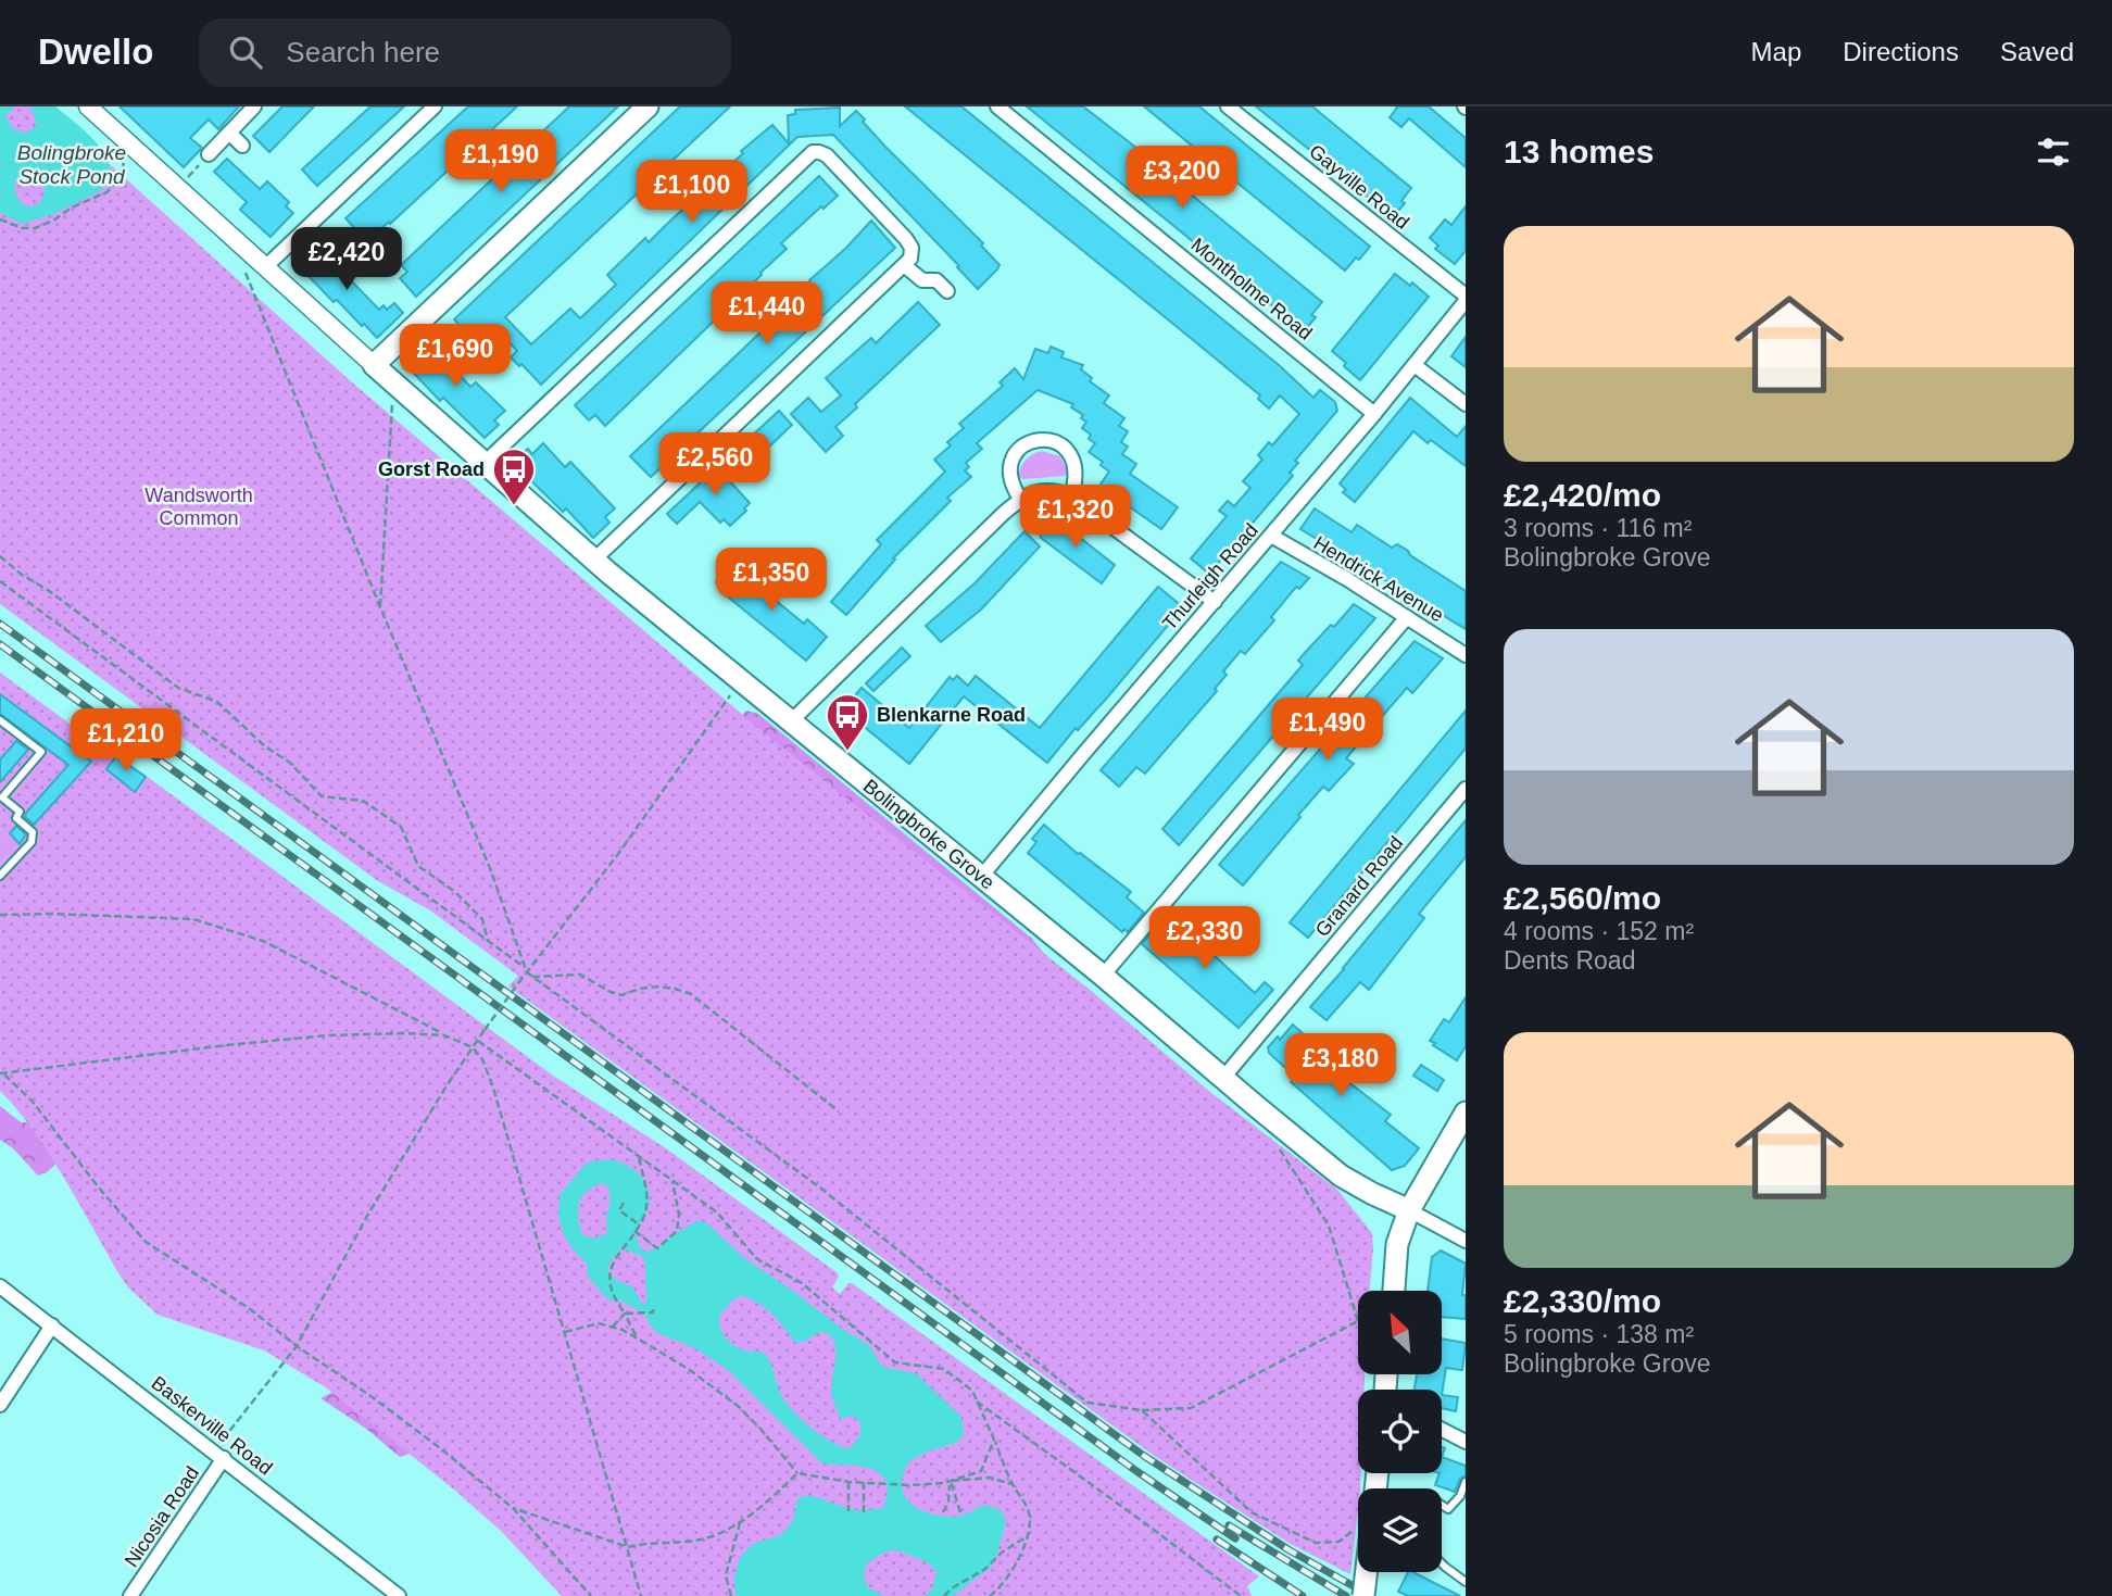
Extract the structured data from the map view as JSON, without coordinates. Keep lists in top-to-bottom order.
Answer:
{
  "streets": {
    "main road": ["Bolingbroke Grove"],
    "street": [
      "Gayville Road",
      "Montholme Road",
      "Thurleigh Road",
      "Hendrick Avenue",
      "Granard Road",
      "Baskerville Road",
      "Nicosia Road"
    ]
  },
  "crossings": [
    ["Gayville Road", "Thurleigh Road"],
    ["Montholme Road", "Thurleigh Road"],
    ["Thurleigh Road", "Hendrick Avenue"],
    ["Thurleigh Road", "Bolingbroke Grove"],
    ["Bolingbroke Grove", "Granard Road"],
    ["Baskerville Road", "Nicosia Road"]
  ],
  "water": ["Bolingbroke Stock Pond"],
  "parks": ["Wandsworth Common"],
  "places": {
    "bus stop": ["Gorst Road", "Blenkarne Road"]
  },
  "north": "top left",
  "page": {
    "header": "Dwello",
    "search": "Search here",
    "nav": ["Map", "Directions", "Saved"],
    "heading": "13 homes",
    "price": [
      "£1,190",
      "£3,200",
      "£1,100",
      "£2,420",
      "£1,440",
      "£1,690",
      "£2,560",
      "£1,320",
      "£1,350",
      "£1,490",
      "£1,210",
      "£2,330",
      "£3,180"
    ],
    "list": [
      {
        "name": "£2,420/mo",
        "note": "3 rooms · 116 m² · Bolingbroke Grove"
      },
      {
        "name": "£2,560/mo",
        "note": "4 rooms · 152 m² · Dents Road"
      },
      {
        "name": "£2,330/mo",
        "note": "5 rooms · 138 m² · Bolingbroke Grove"
      }
    ]
  }
}
